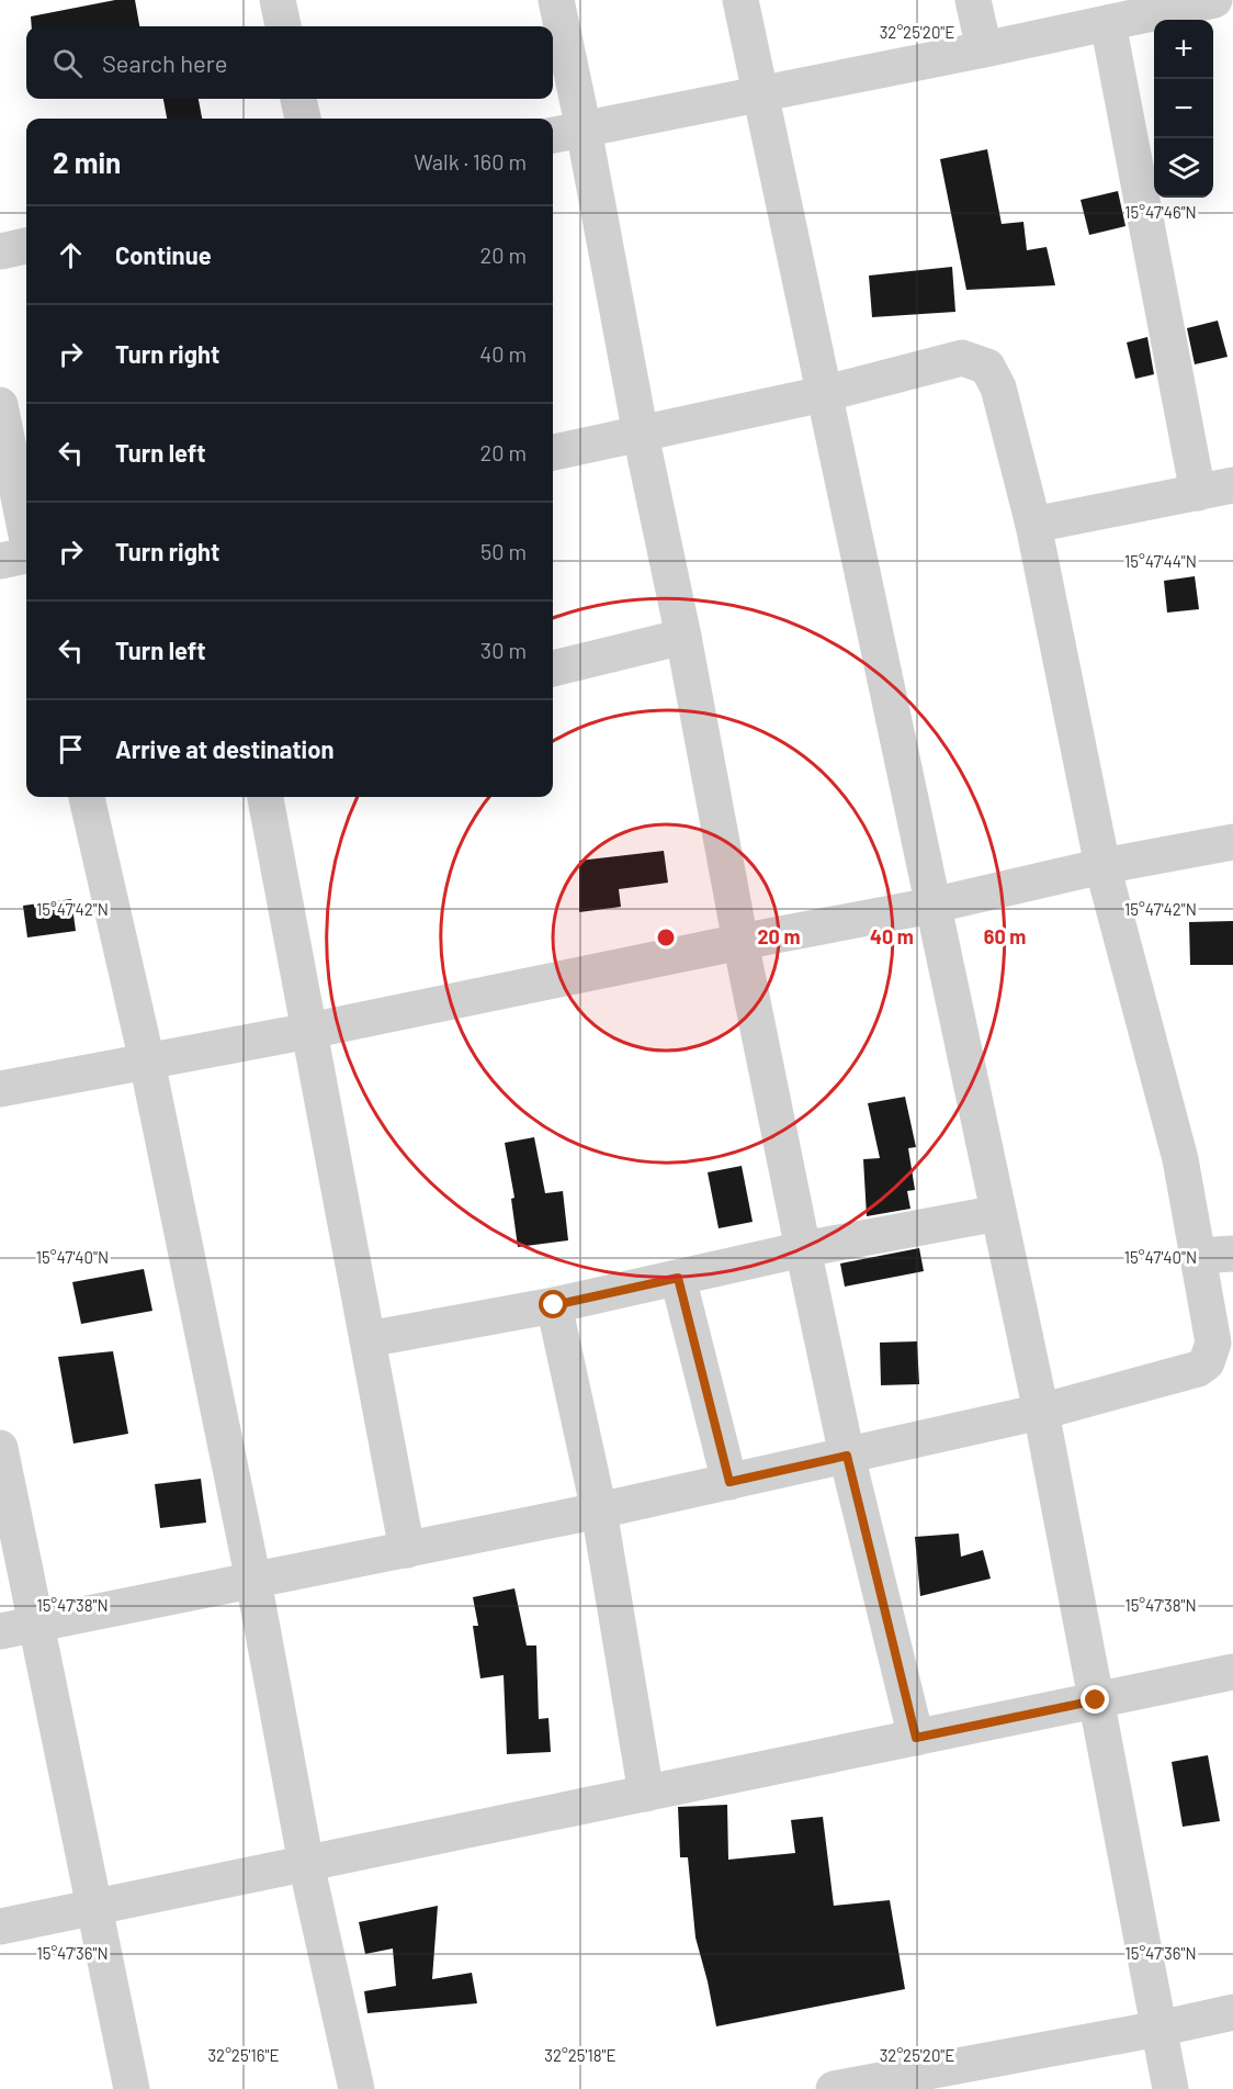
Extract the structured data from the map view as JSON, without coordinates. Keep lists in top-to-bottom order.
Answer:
{
  "page": {
    "map_buttons": ["+", "−"],
    "search": "Search here",
    "heading": ["2 min", "Walk · 160 m"],
    "list": [
      ["Continue", "20 m"],
      ["Turn right", "40 m"],
      ["Turn left", "20 m"],
      ["Turn right", "50 m"],
      ["Turn left", "30 m"],
      "Arrive at destination"
    ]
  },
  "coordinates": [
    "32°25'20\"E",
    "15°47'46\"N",
    "15°47'44\"N",
    "15°47'42\"N",
    "15°47'40\"N",
    "15°47'38\"N",
    "15°47'36\"N",
    "32°25'16\"E",
    "32°25'18\"E"
  ],
  "rings": ["20 m", "40 m", "60 m"]
}
